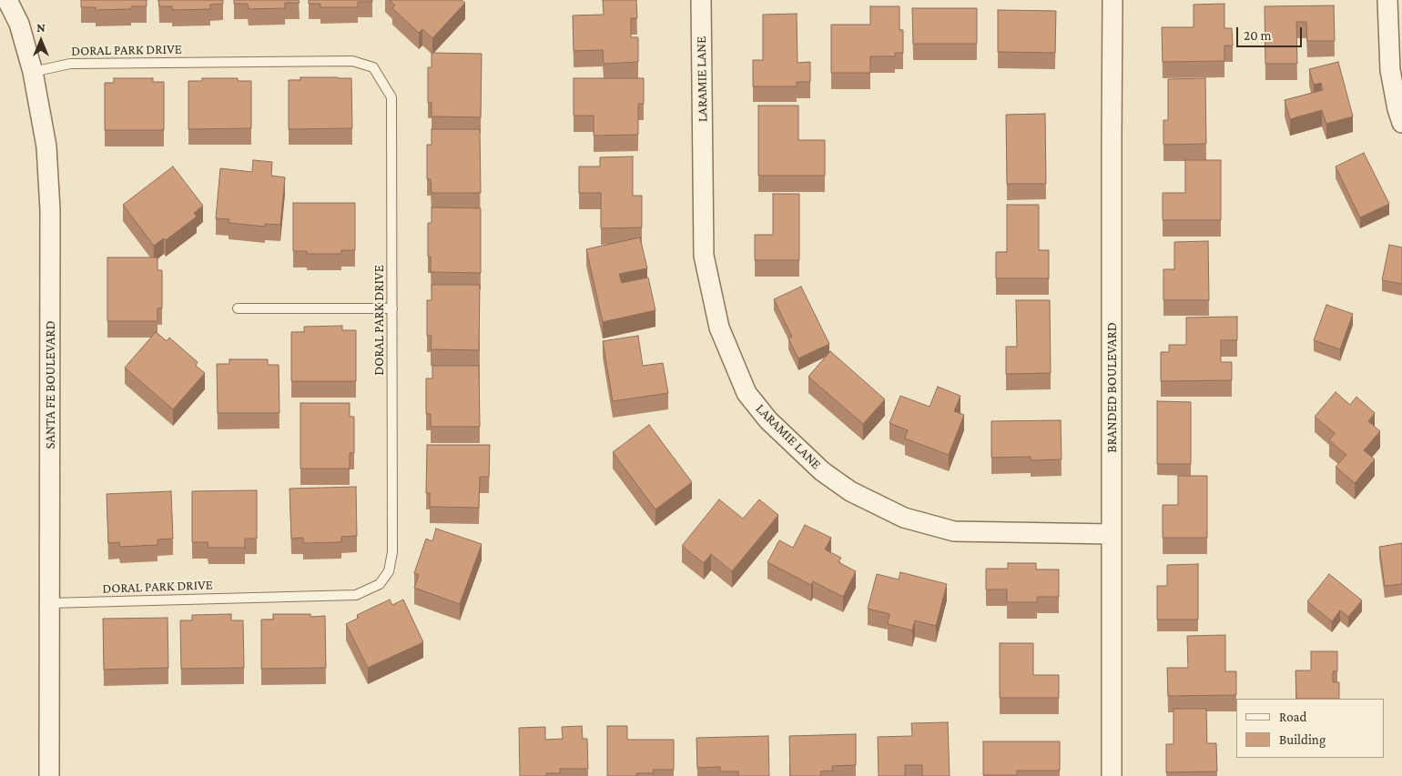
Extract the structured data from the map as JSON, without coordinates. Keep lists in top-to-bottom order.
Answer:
{
  "streets": {
    "street": ["LARAMIE LANE", "SANTA FE BOULEVARD", "BRANDED BOULEVARD"],
    "lane": ["DORAL PARK DRIVE"]
  },
  "crossings": [
    ["DORAL PARK DRIVE", "SANTA FE BOULEVARD"],
    ["LARAMIE LANE", "BRANDED BOULEVARD"]
  ],
  "legend": ["Road", "Building"],
  "scale_bar": "20 m",
  "north": "top"
}
